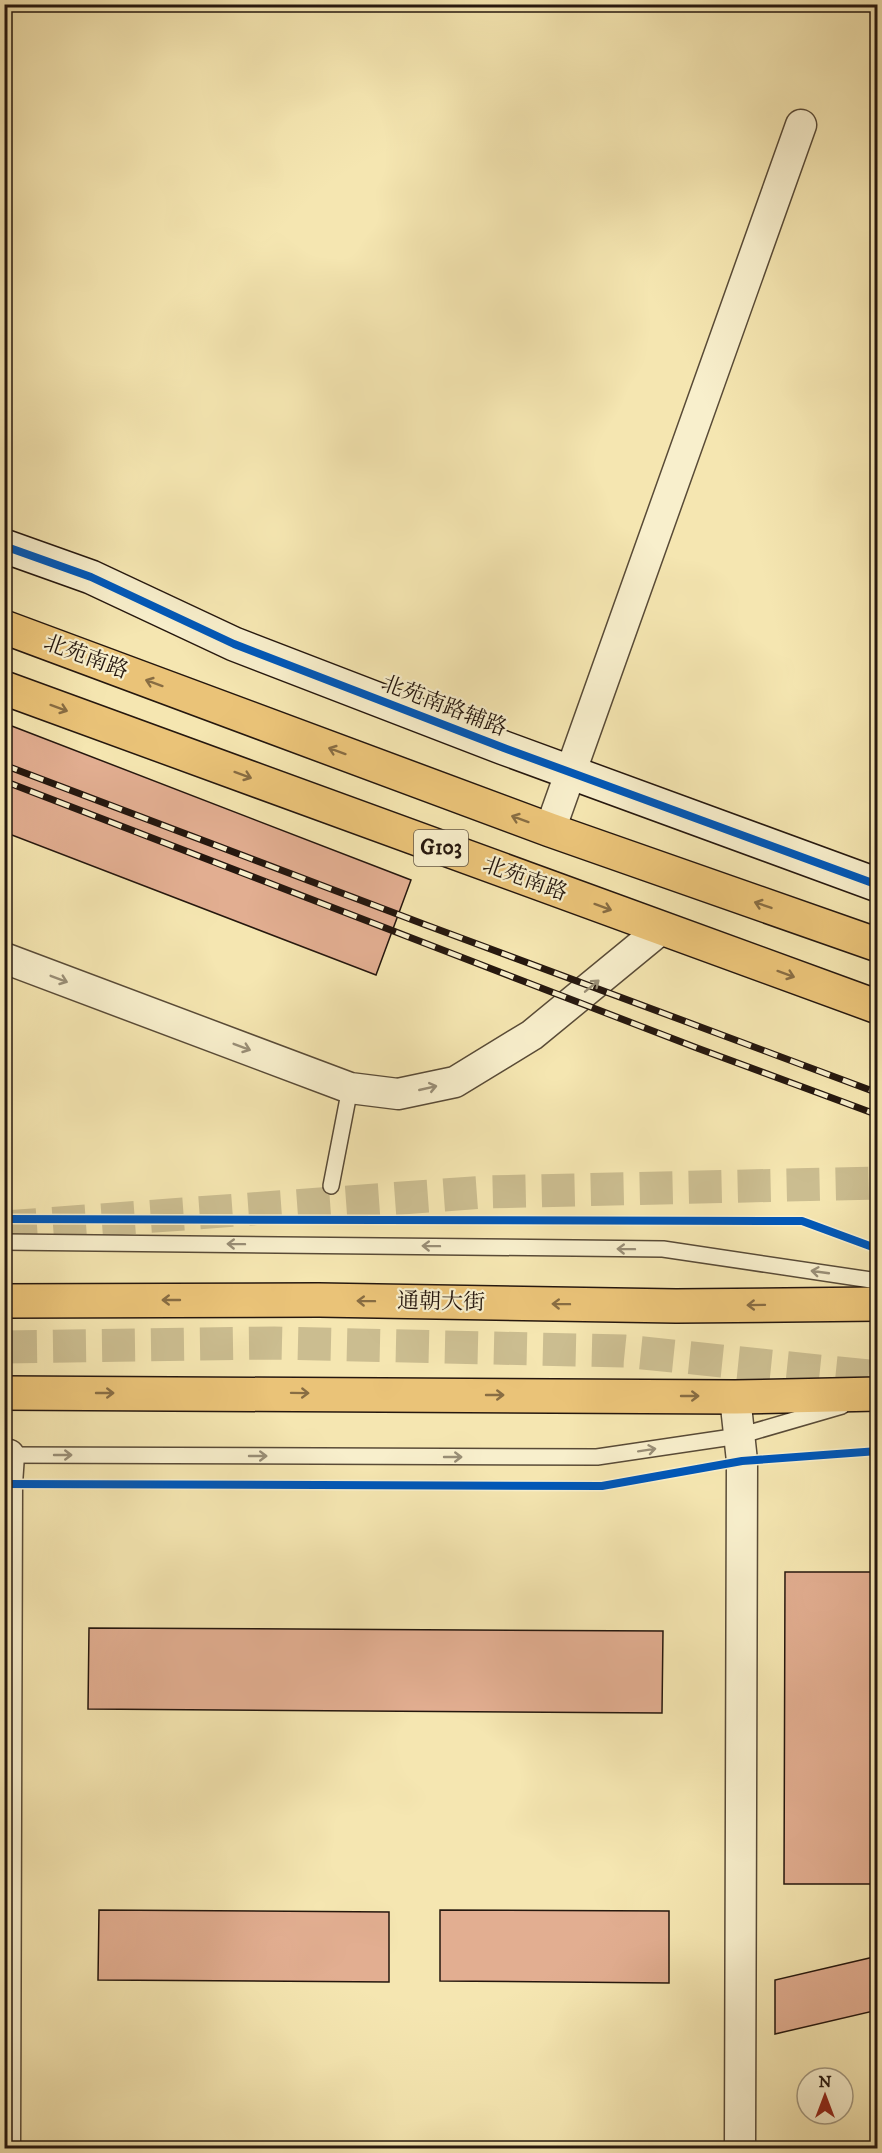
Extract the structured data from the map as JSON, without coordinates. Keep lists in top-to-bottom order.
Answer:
{
  "streets": {
    "main road": ["北苑南路", "G103", "通朝大街"],
    "street": ["北苑南路辅路"]
  },
  "north": "top"
}
